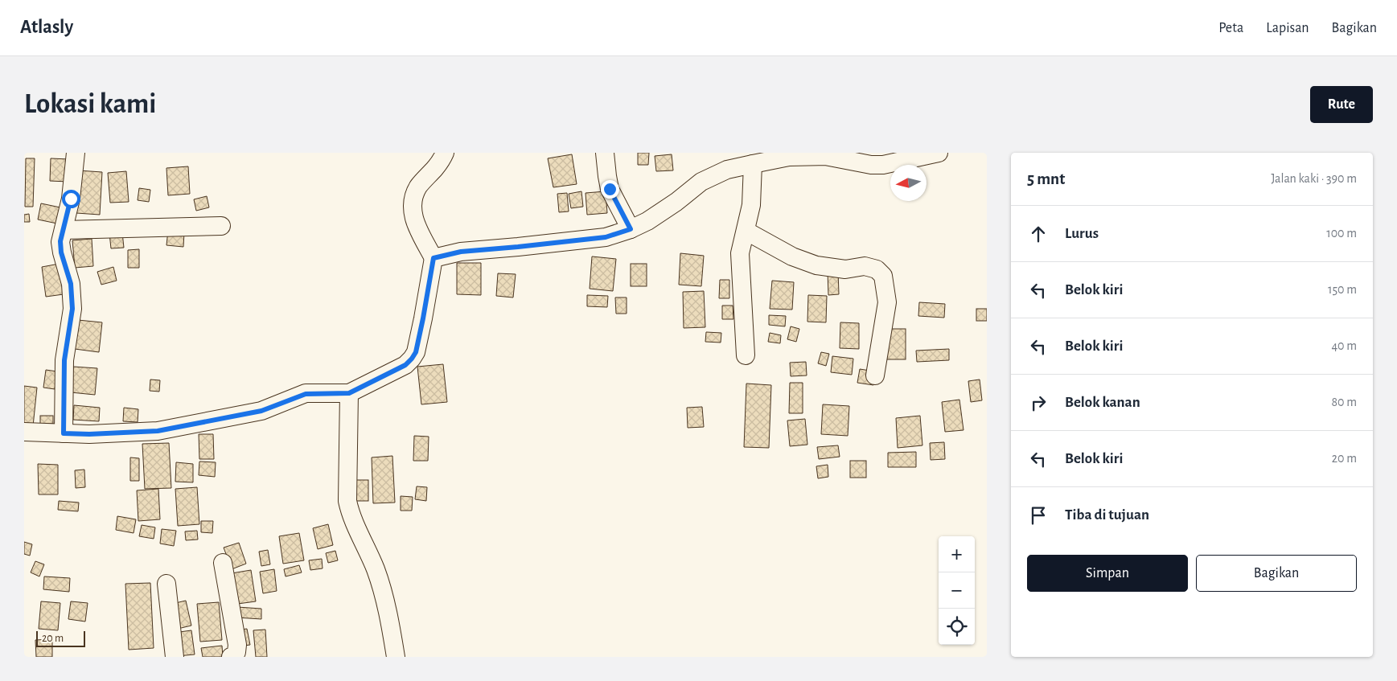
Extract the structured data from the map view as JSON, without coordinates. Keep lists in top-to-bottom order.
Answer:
{
  "scale_bar": "20 m",
  "north": "left",
  "page": {
    "header": "Atlasly",
    "nav": ["Peta", "Lapisan", "Bagikan"],
    "buttons": [
      "Rute",
      ["Simpan", "Bagikan"]
    ],
    "title": "Lokasi kami",
    "heading": ["5 mnt", "Jalan kaki · 390 m"],
    "list": [
      ["Lurus", "100 m"],
      ["Belok kiri", "150 m"],
      ["Belok kiri", "40 m"],
      ["Belok kanan", "80 m"],
      ["Belok kiri", "20 m"],
      "Tiba di tujuan"
    ],
    "map_buttons": ["+", "−"],
    "scale": "20 m"
  }
}
